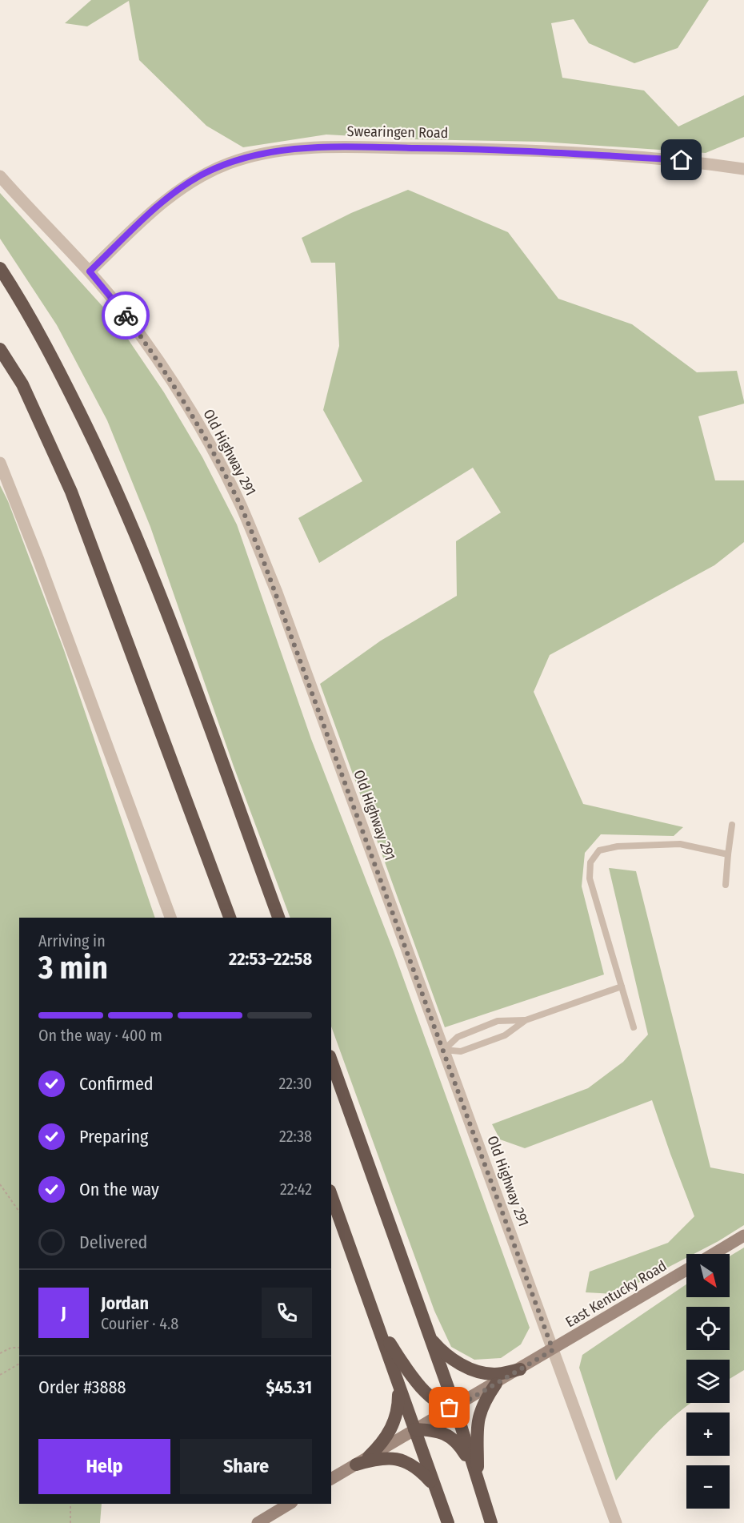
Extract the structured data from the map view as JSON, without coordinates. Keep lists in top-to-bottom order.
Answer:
{
  "streets": {
    "main road": ["East Kentucky Road"],
    "street": ["Swearingen Road", "Old Highway 291"]
  },
  "crossings": [
    ["Swearingen Road", "Old Highway 291"],
    ["Old Highway 291", "East Kentucky Road"]
  ],
  "north": "bottom right",
  "page": {
    "heading": ["3 min", "Arriving in", "22:53–22:58"],
    "panel": [
      "Jordan",
      "Courier · 4.8",
      "Order #3888",
      "$45.31"
    ],
    "bar": "On the way · 400 m",
    "list": [
      ["Confirmed", "22:30"],
      ["Preparing", "22:38"],
      ["On the way", "22:42"],
      "Delivered"
    ],
    "map_buttons": ["+", "−"],
    "round": "J",
    "buttons": ["Help", "Share"]
  }
}
